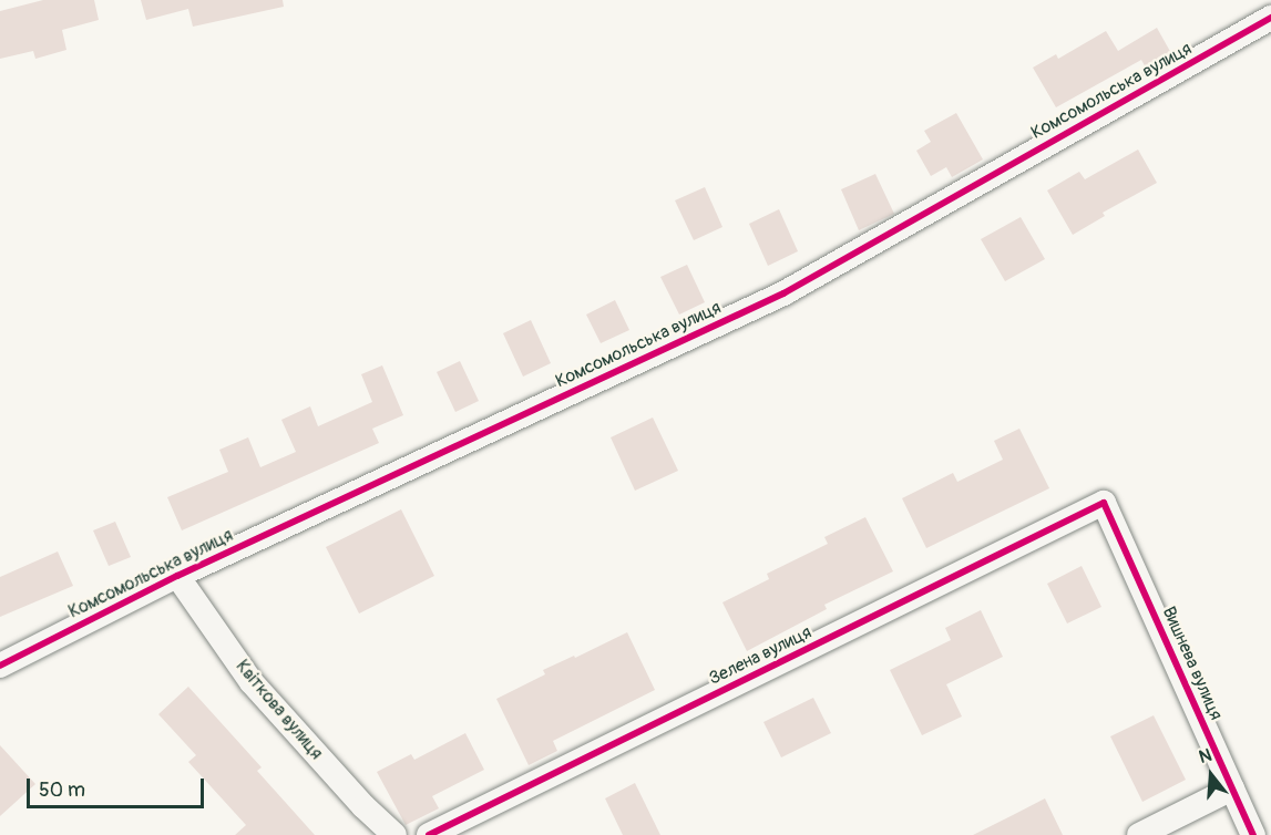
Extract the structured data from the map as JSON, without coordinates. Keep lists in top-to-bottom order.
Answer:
{
  "streets": {
    "street": [
      "Комсомольська вулиця",
      "Зелена вулиця",
      "Вишнева вулиця",
      "Квіткова вулиця"
    ]
  },
  "crossings": [
    ["Комсомольська вулиця", "Квіткова вулиця"],
    ["Зелена вулиця", "Вишнева вулиця"]
  ],
  "scale_bar": "50 m",
  "north": "top"
}
